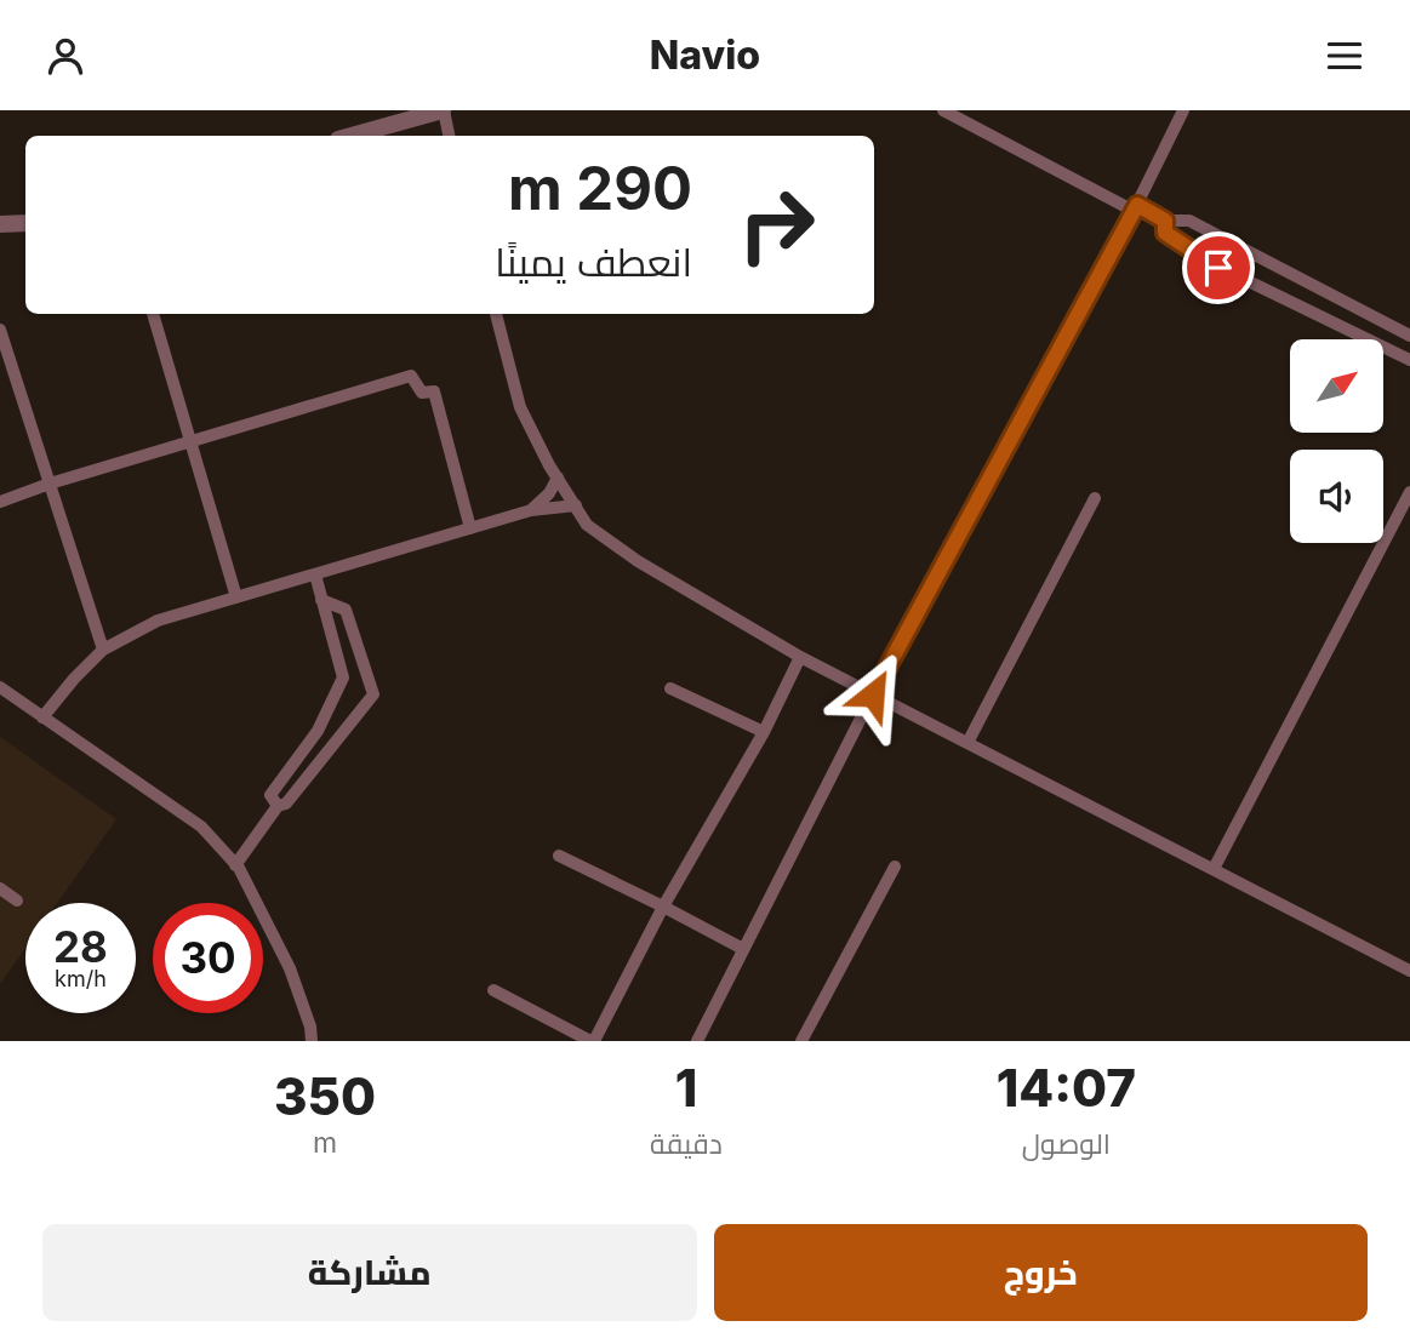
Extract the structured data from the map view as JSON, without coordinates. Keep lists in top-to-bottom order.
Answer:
{
  "north": "top right",
  "page": {
    "header": "Navio",
    "turn": ["290 m", "انعطف يمينًا"],
    "speed": "28 km/h",
    "limit": "30",
    "eta": [
      "14:07",
      "الوصول",
      "1",
      "دقيقة",
      "350",
      "m"
    ],
    "buttons": ["خروج", "مشاركة"]
  }
}
